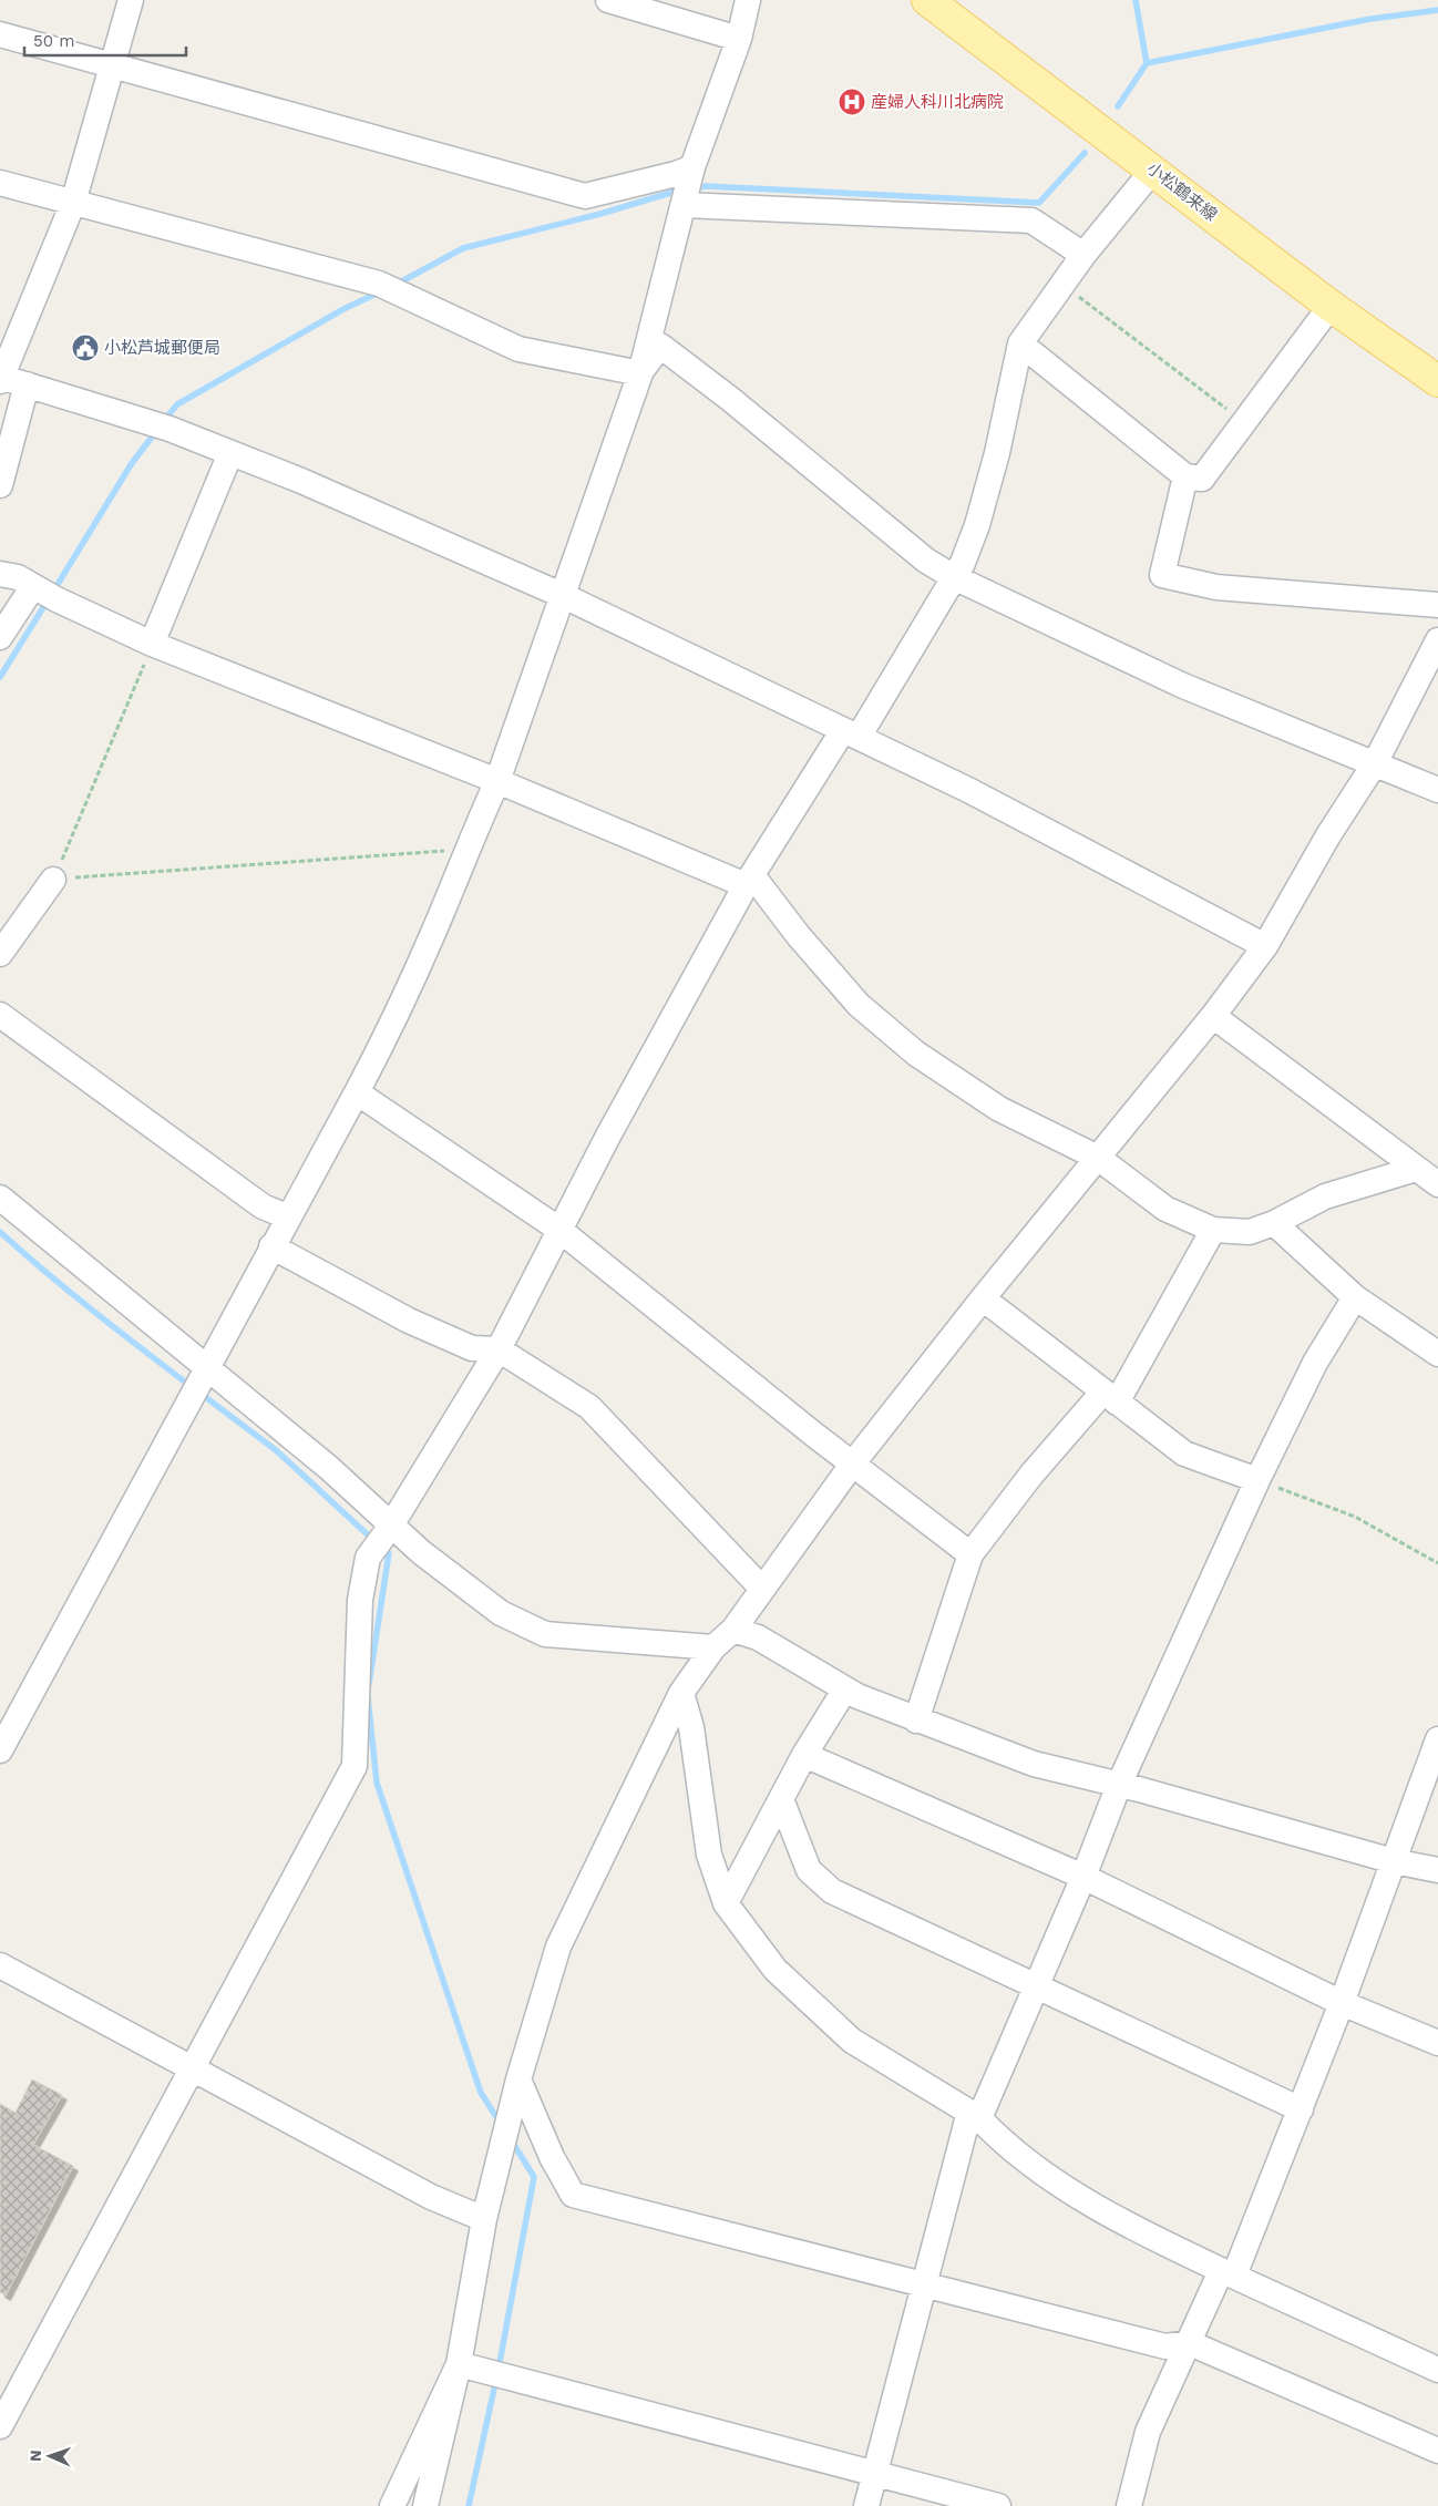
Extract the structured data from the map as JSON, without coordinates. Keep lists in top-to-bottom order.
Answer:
{
  "streets": {
    "main road": ["小松鶴来線"]
  },
  "places": {
    "hospital": ["産婦人科川北病院"],
    "public building": ["小松芦城郵便局"]
  },
  "scale_bar": "50 m",
  "north": "left"
}
